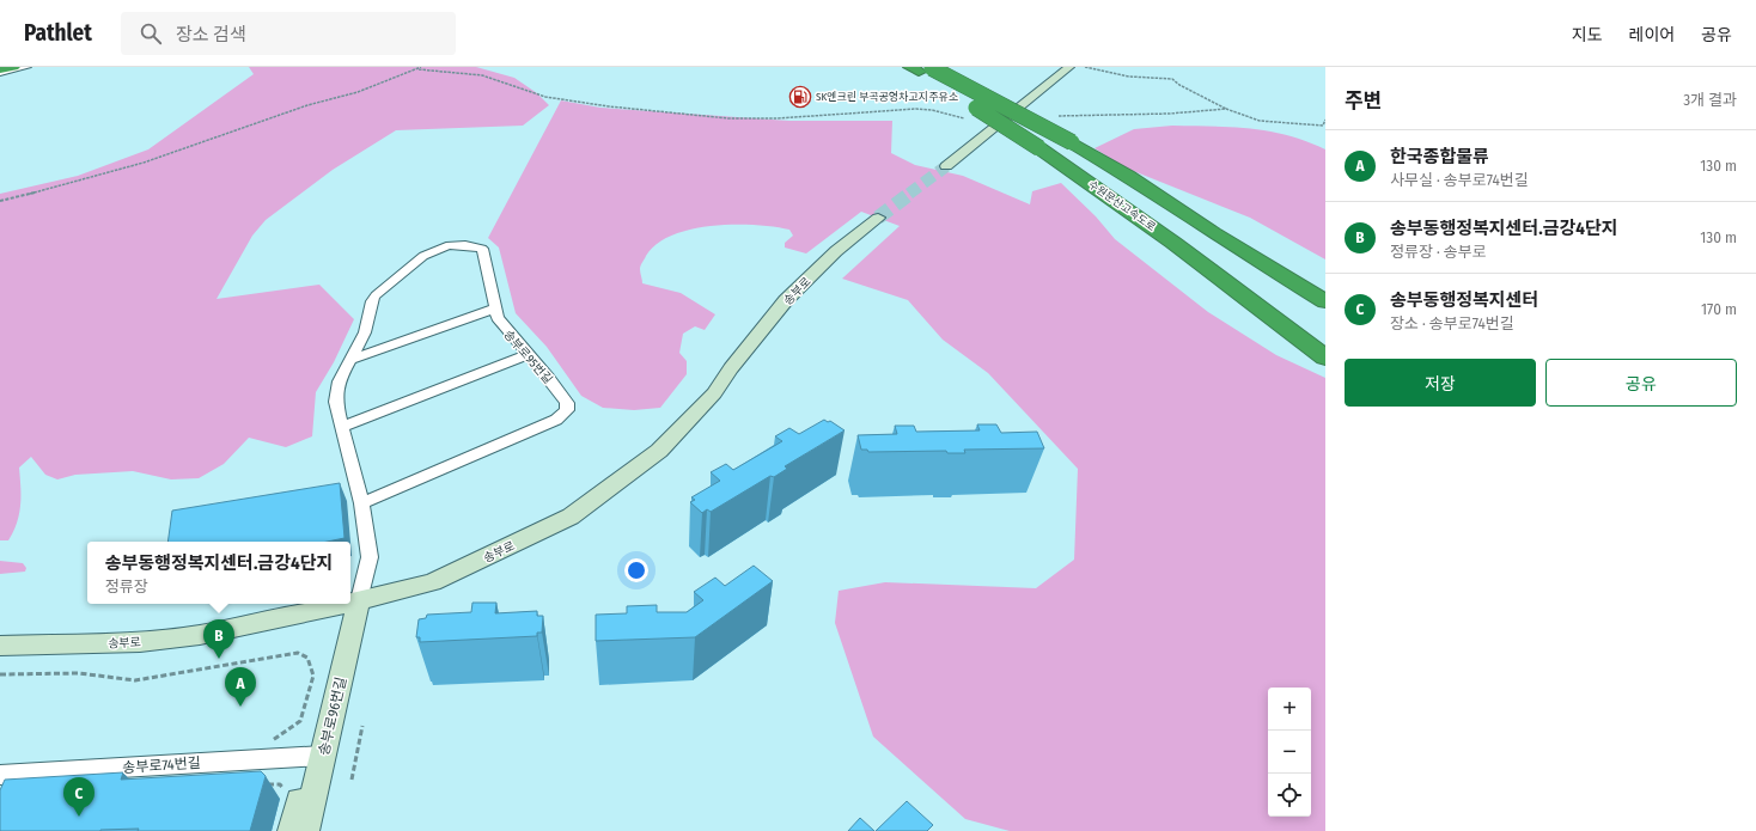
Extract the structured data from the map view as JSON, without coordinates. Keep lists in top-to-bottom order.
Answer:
{
  "streets": {
    "highway": ["수원문산고속도로"],
    "street": [
      "송부로",
      "송부로95번길",
      "송부로96번길",
      "송부로74번길"
    ]
  },
  "crossings": [
    ["송부로", "송부로95번길"],
    ["송부로96번길", "송부로74번길"]
  ],
  "places": {
    "fuel station": ["SK엔크린 부곡공영차고지주유소"]
  },
  "page": {
    "header": "Pathlet",
    "search": "장소 검색",
    "nav": ["지도", "레이어", "공유"],
    "heading": ["주변", "3개 결과"],
    "list": [
      {
        "mark": "A",
        "name": "한국종합물류",
        "note": "사무실 · 송부로74번길",
        "value": "130 m"
      },
      {
        "mark": "B",
        "name": "송부동행정복지센터.금강4단지",
        "note": "정류장 · 송부로",
        "value": "130 m"
      },
      {
        "mark": "C",
        "name": "송부동행정복지센터",
        "note": "장소 · 송부로74번길",
        "value": "170 m"
      }
    ],
    "buttons": ["저장", "공유"],
    "popup": ["송부동행정복지센터.금강4단지", "정류장"],
    "pins": ["B", "A", "C"],
    "map_buttons": ["+", "−"]
  }
}
